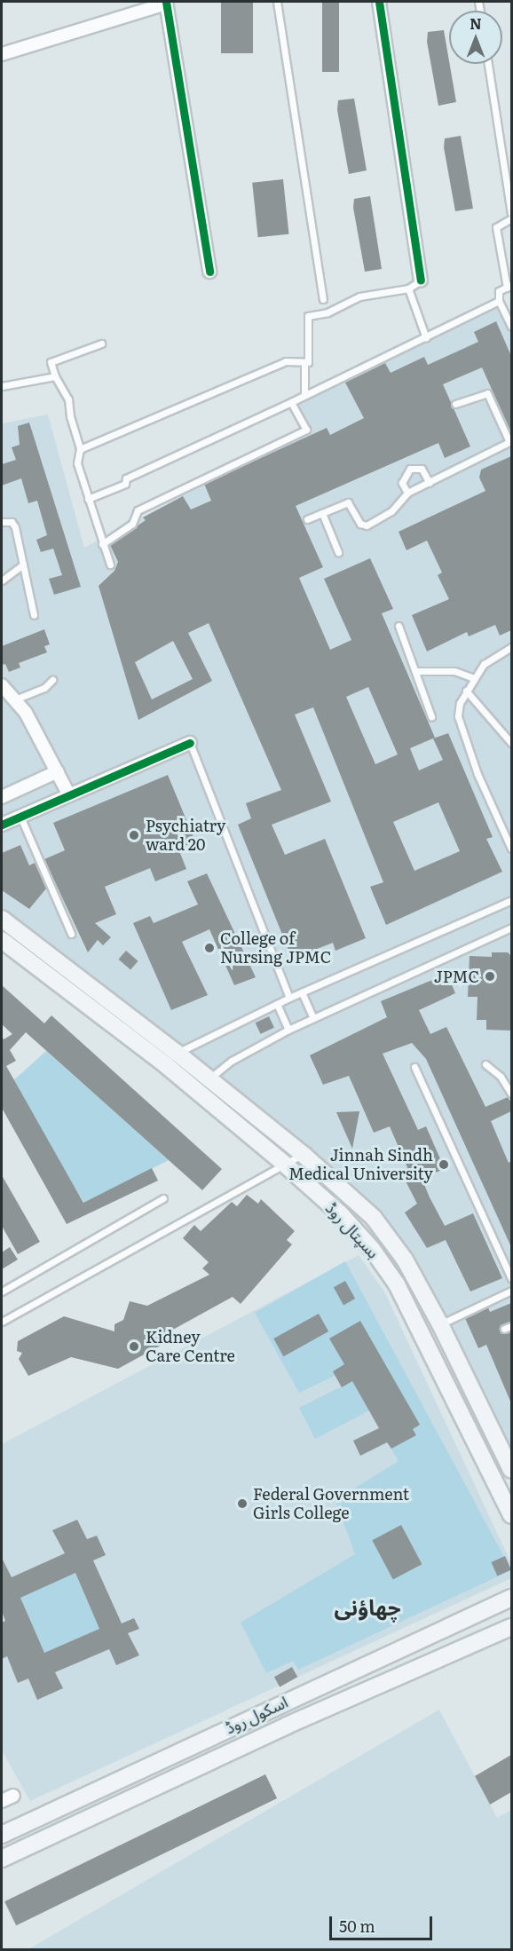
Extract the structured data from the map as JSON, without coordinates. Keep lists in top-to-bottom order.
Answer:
{
  "streets": {
    "main road": ["ہسپتال روڈ", "اسکول روڈ"]
  },
  "districts": ["چھاؤنی"],
  "places": [
    "Psychiatry ward 20",
    "College of Nursing JPMC",
    "JPMC",
    "Jinnah Sindh Medical University",
    "Kidney Care Centre",
    "Federal Government Girls College"
  ],
  "scale_bar": "50 m",
  "north": "top"
}
